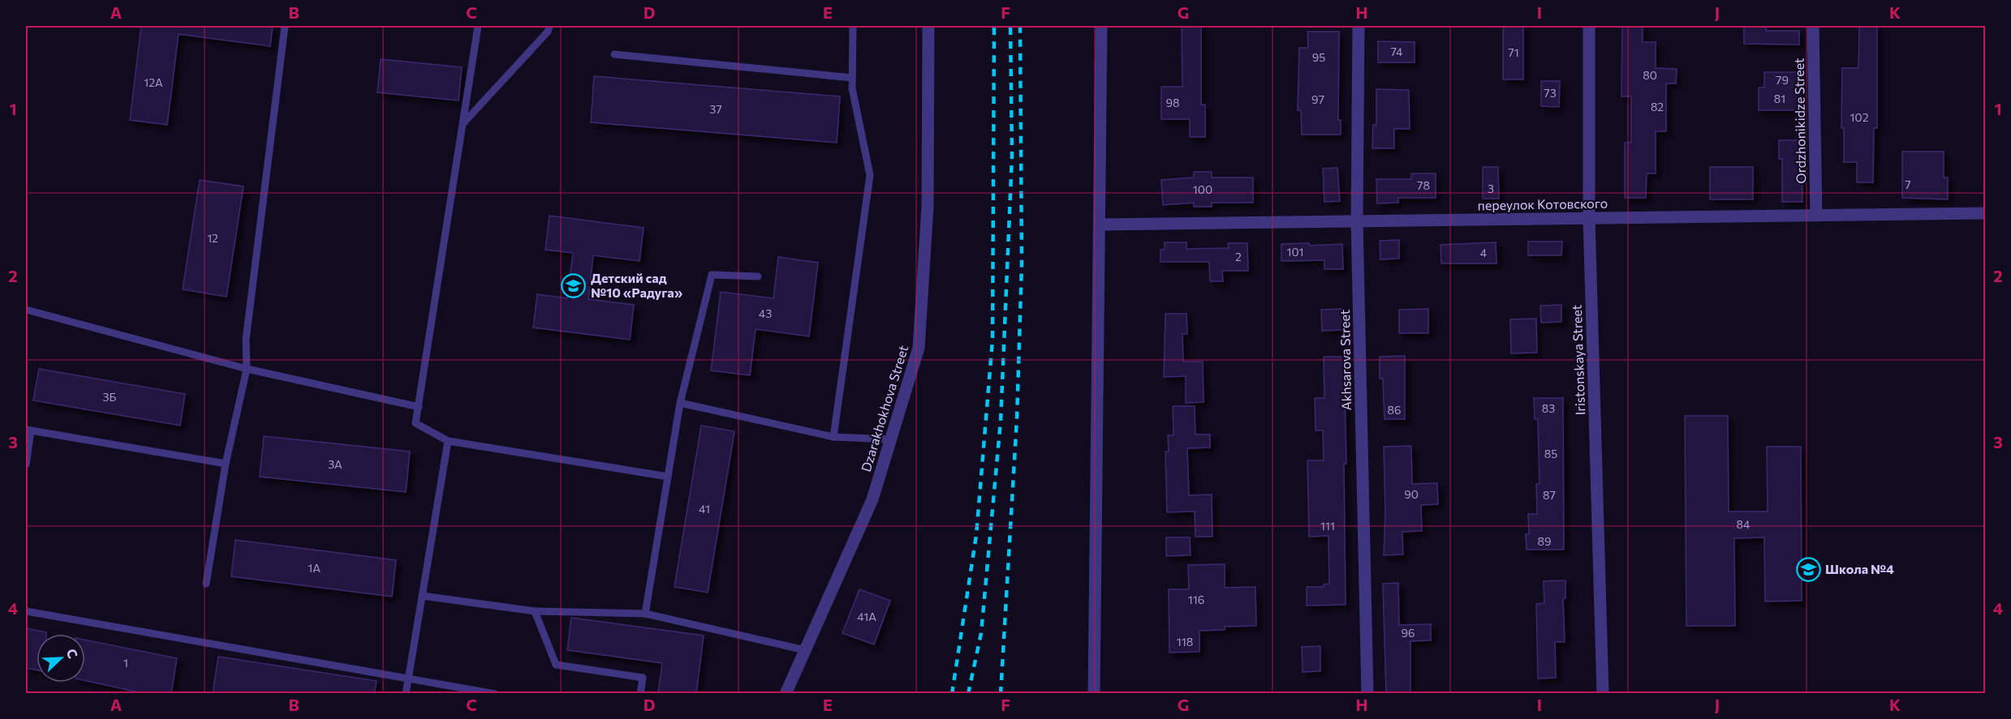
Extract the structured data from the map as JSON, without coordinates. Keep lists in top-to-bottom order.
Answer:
{
  "streets": {
    "street": [
      "Ordzhonikidze Street",
      "переулок Котовского",
      "Akhsarova Street",
      "Iristonskaya Street",
      "Dzarakhokhova Street"
    ]
  },
  "crossings": [
    ["Ordzhonikidze Street", "переулок Котовского"],
    ["переулок Котовского", "Akhsarova Street"],
    ["переулок Котовского", "Iristonskaya Street"]
  ],
  "places": {
    "school or university": ["Детский сад №10 «Радуга»", "Школа №4"]
  },
  "house_numbers": [
    "74",
    "71",
    "95",
    "80",
    "79",
    "12А",
    "73",
    "81",
    "97",
    "98",
    "82",
    "37",
    "102",
    "7",
    "78",
    "3",
    "100",
    "12",
    "101",
    "4",
    "2",
    "43",
    "3Б",
    "83",
    "86",
    "85",
    "3А",
    "90",
    "87",
    "41",
    "84",
    "111",
    "89",
    "1А",
    "116",
    "41А",
    "96",
    "118",
    "1"
  ],
  "north": "top right",
  "grid": {
    "columns": [
      "A",
      "B",
      "C",
      "D",
      "E",
      "F",
      "G",
      "H",
      "I",
      "J",
      "K"
    ],
    "rows": [
      "1",
      "2",
      "3",
      "4"
    ]
  }
}
